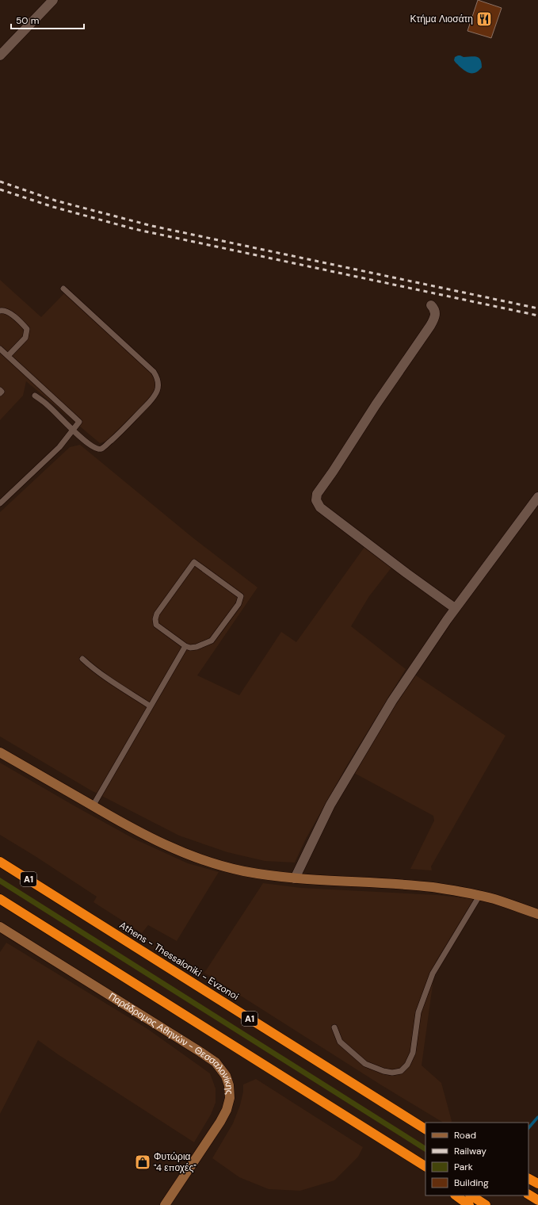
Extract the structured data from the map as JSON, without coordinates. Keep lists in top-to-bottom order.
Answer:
{
  "streets": {
    "highway": ["Α1", "Athens - Thessaloniki - Evzonoi"],
    "street": ["Παράδρομος Αθηνών - Θεσσαλονίκης"]
  },
  "places": {
    "restaurant": ["Κτήμα Λιοσάτη"],
    "shop": ["Φυτώρια \"4 εποχές\""]
  },
  "legend": [
    "Road",
    "Railway",
    "Park",
    "Building"
  ],
  "scale_bar": "50 m"
}
